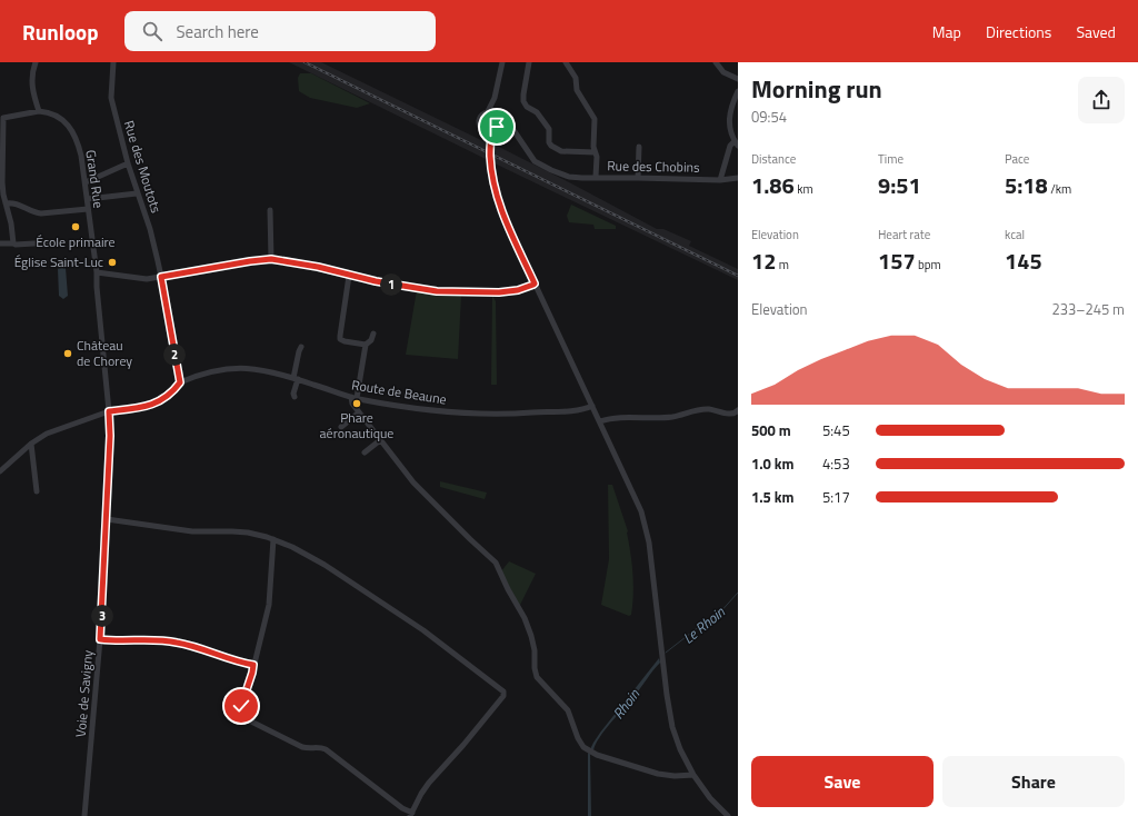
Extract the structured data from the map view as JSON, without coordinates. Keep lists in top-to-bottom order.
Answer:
{
  "streets": {
    "street": [
      "Rue des Moutots",
      "Rue des Chobins",
      "Grand Rue",
      "Route de Beaune",
      "Voie de Savigny"
    ]
  },
  "crossings": [
    ["Rue des Moutots", "Route de Beaune"],
    ["Grand Rue", "Voie de Savigny"]
  ],
  "water": ["Le Rhoin", "Rhoin"],
  "places": [
    "École primaire",
    "Église Saint-Luc",
    "Château de Chorey",
    "Phare aéronautique"
  ],
  "page": {
    "header": "Runloop",
    "search": "Search here",
    "nav": ["Map", "Directions", "Saved"],
    "heading": ["Morning run", "09:54"],
    "stats": [
      ["Distance", "1.86 km"],
      ["Time", "9:51"],
      ["Pace", "5:18 /km"],
      ["Elevation", "12 m"],
      ["Heart rate", "157 bpm"],
      ["kcal", "145"]
    ],
    "pins": ["1", "2", "3"],
    "chart": ["Elevation", "233–245 m"],
    "list": [
      {
        "name": "500 m",
        "note": "5:45"
      },
      {
        "name": "1.0 km",
        "note": "4:53"
      },
      {
        "name": "1.5 km",
        "note": "5:17"
      }
    ],
    "buttons": ["Save", "Share"]
  }
}
